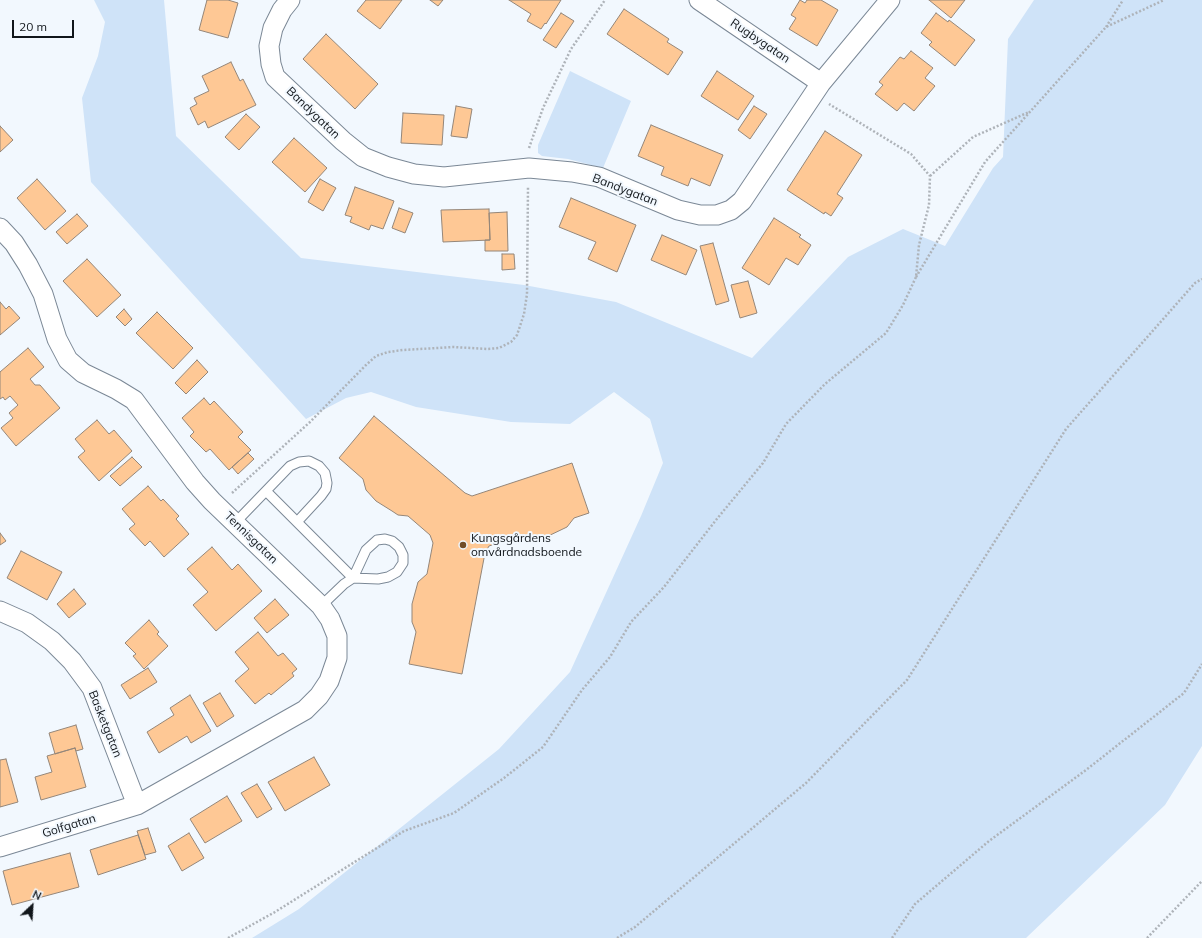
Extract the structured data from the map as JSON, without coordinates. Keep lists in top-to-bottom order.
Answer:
{
  "streets": {
    "street": [
      "Rugbygatan",
      "Bandygatan",
      "Tennisgatan",
      "Basketgatan",
      "Golfgatan"
    ]
  },
  "crossings": [
    ["Rugbygatan", "Bandygatan"],
    ["Tennisgatan", "Basketgatan"],
    ["Tennisgatan", "Golfgatan"],
    ["Basketgatan", "Golfgatan"]
  ],
  "places": ["Kungsgårdens omvårdnadsboende"],
  "scale_bar": "20 m",
  "north": "top right"
}
